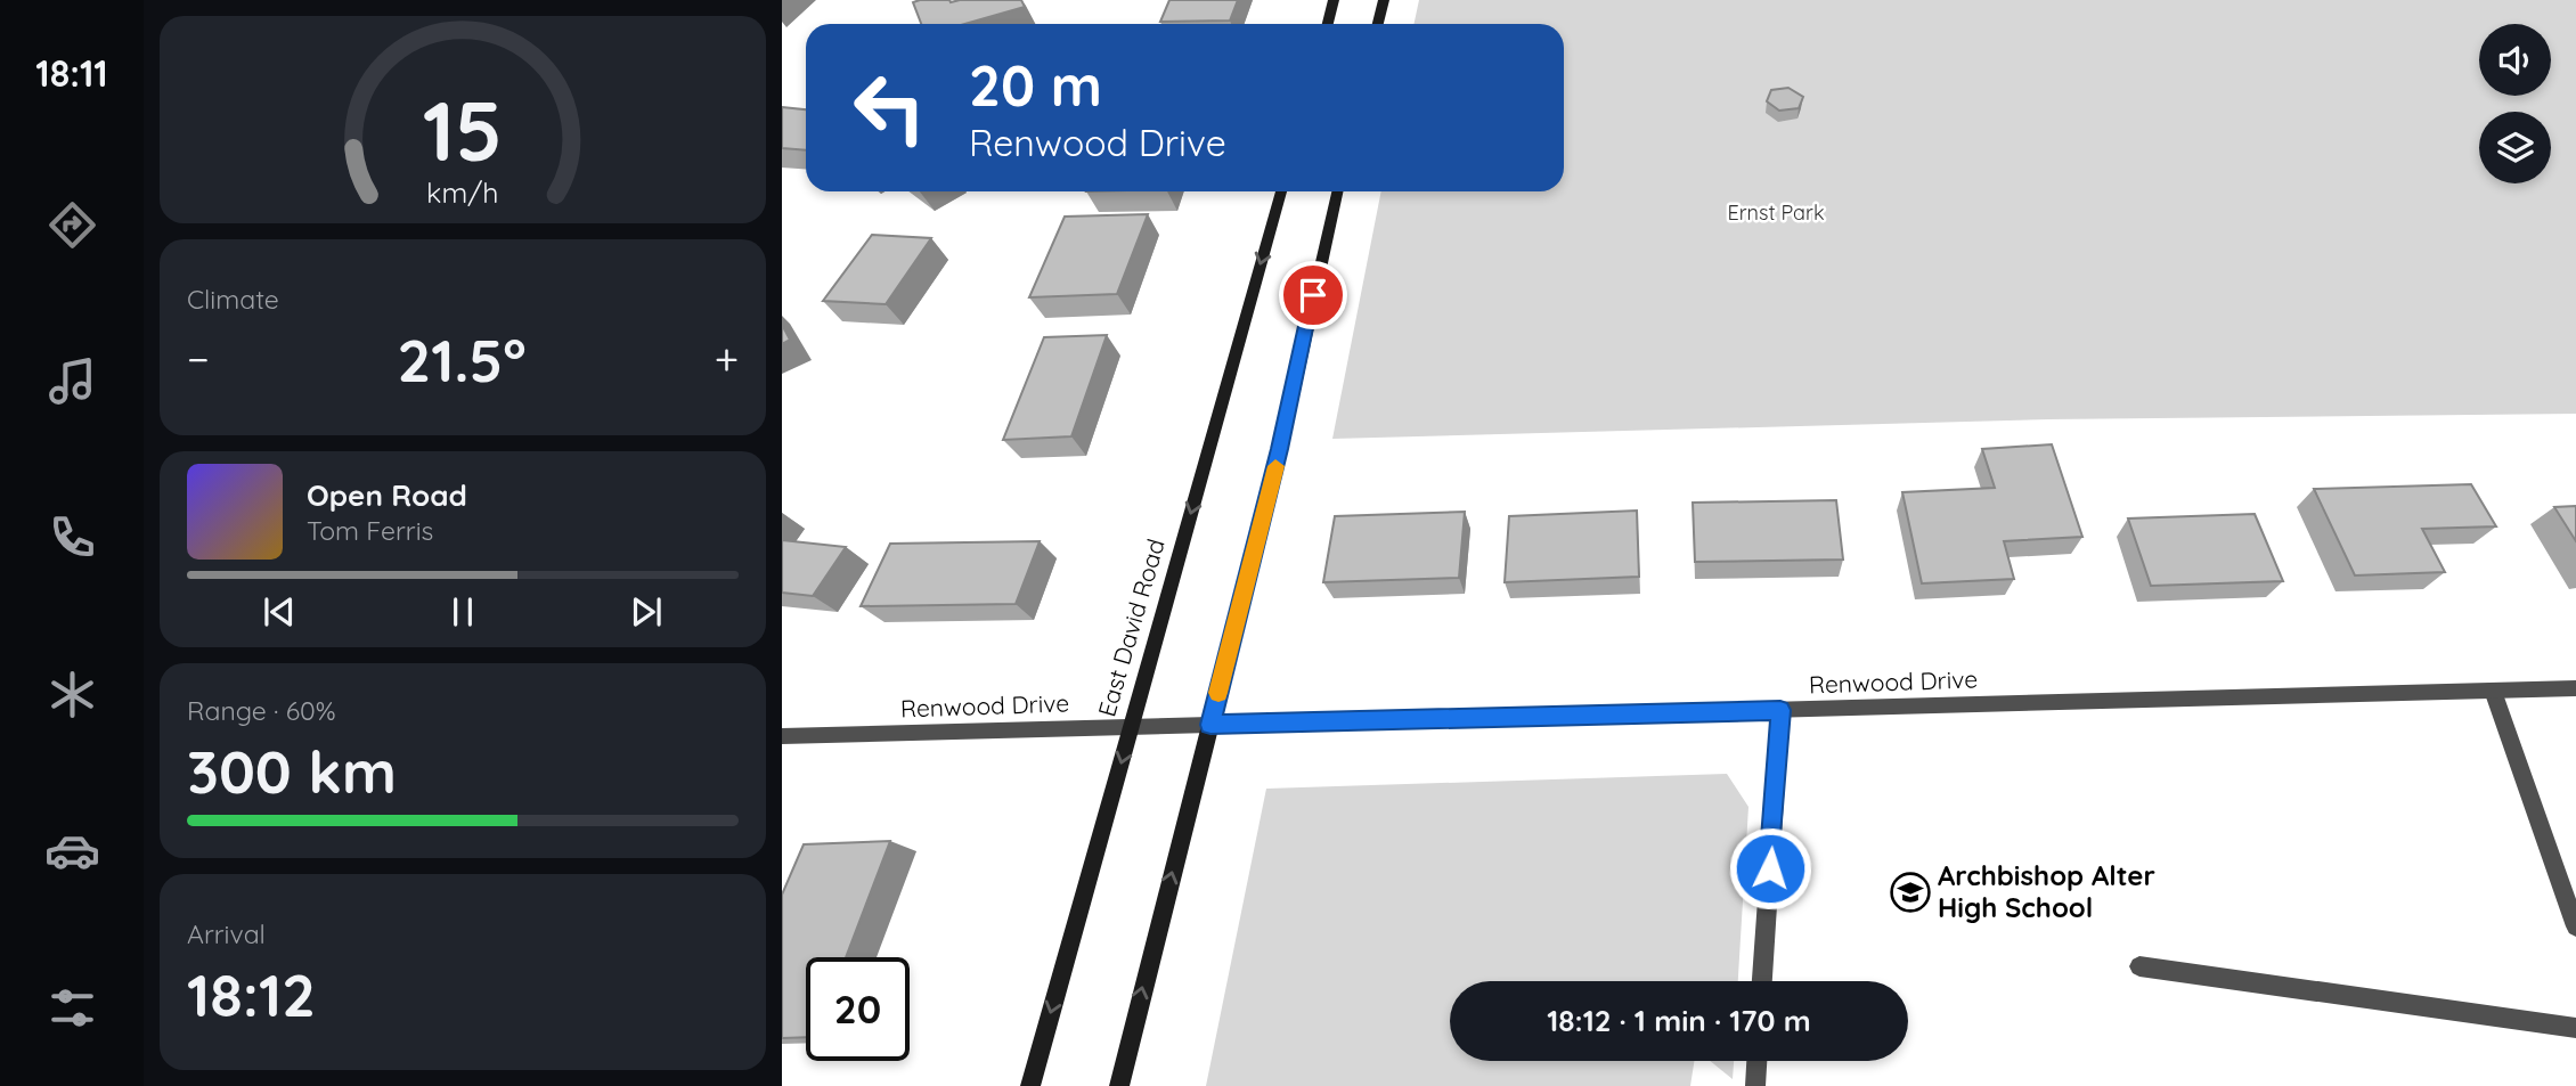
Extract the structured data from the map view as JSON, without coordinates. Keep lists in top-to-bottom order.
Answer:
{
  "streets": {
    "street": ["East David Road", "Renwood Drive"]
  },
  "crossings": [
    ["East David Road", "Renwood Drive"]
  ],
  "parks": ["Ernst Park"],
  "places": {
    "school or university": ["Archbishop Alter High School"]
  },
  "page": {
    "tabs": "18:11",
    "turn": ["20 m", "Renwood Drive"],
    "tile": [
      "Climate",
      ["Range · 60%", "300 km"],
      ["Arrival", "18:12"]
    ],
    "heat": ["−", "21.5°", "+"],
    "song": ["Open Road", "Tom Ferris"],
    "limit": "20",
    "trip": "18:12 · 1 min · 170 m",
    "gauge": ["15", "km/h"]
  }
}
